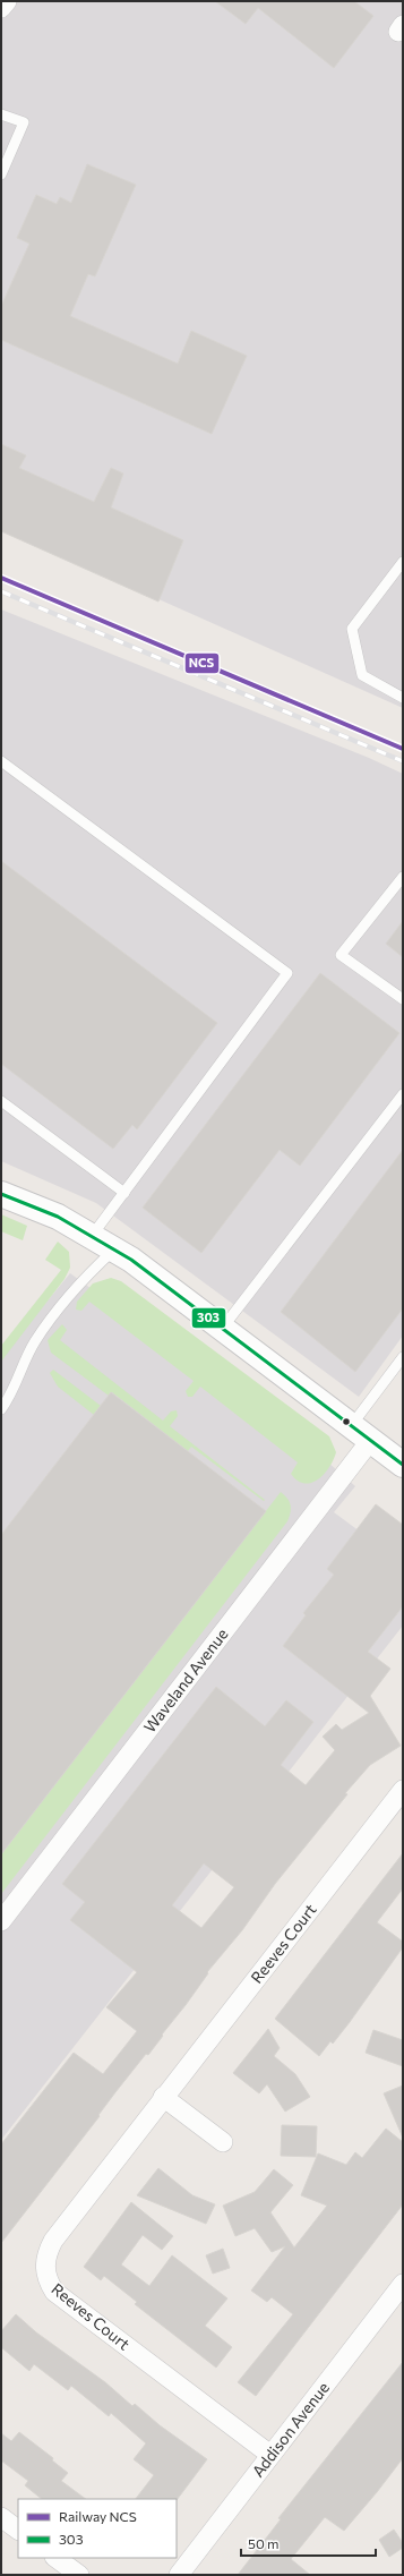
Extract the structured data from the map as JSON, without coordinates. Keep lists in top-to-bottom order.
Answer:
{
  "streets": {
    "street": ["Waveland Avenue", "Reeves Court", "Addison Avenue"]
  },
  "crossings": [
    ["Reeves Court", "Addison Avenue"]
  ],
  "lines": ["rail line NCS", "transit line 303"],
  "legend": ["Railway NCS", "303"],
  "scale_bar": "50 m"
}
